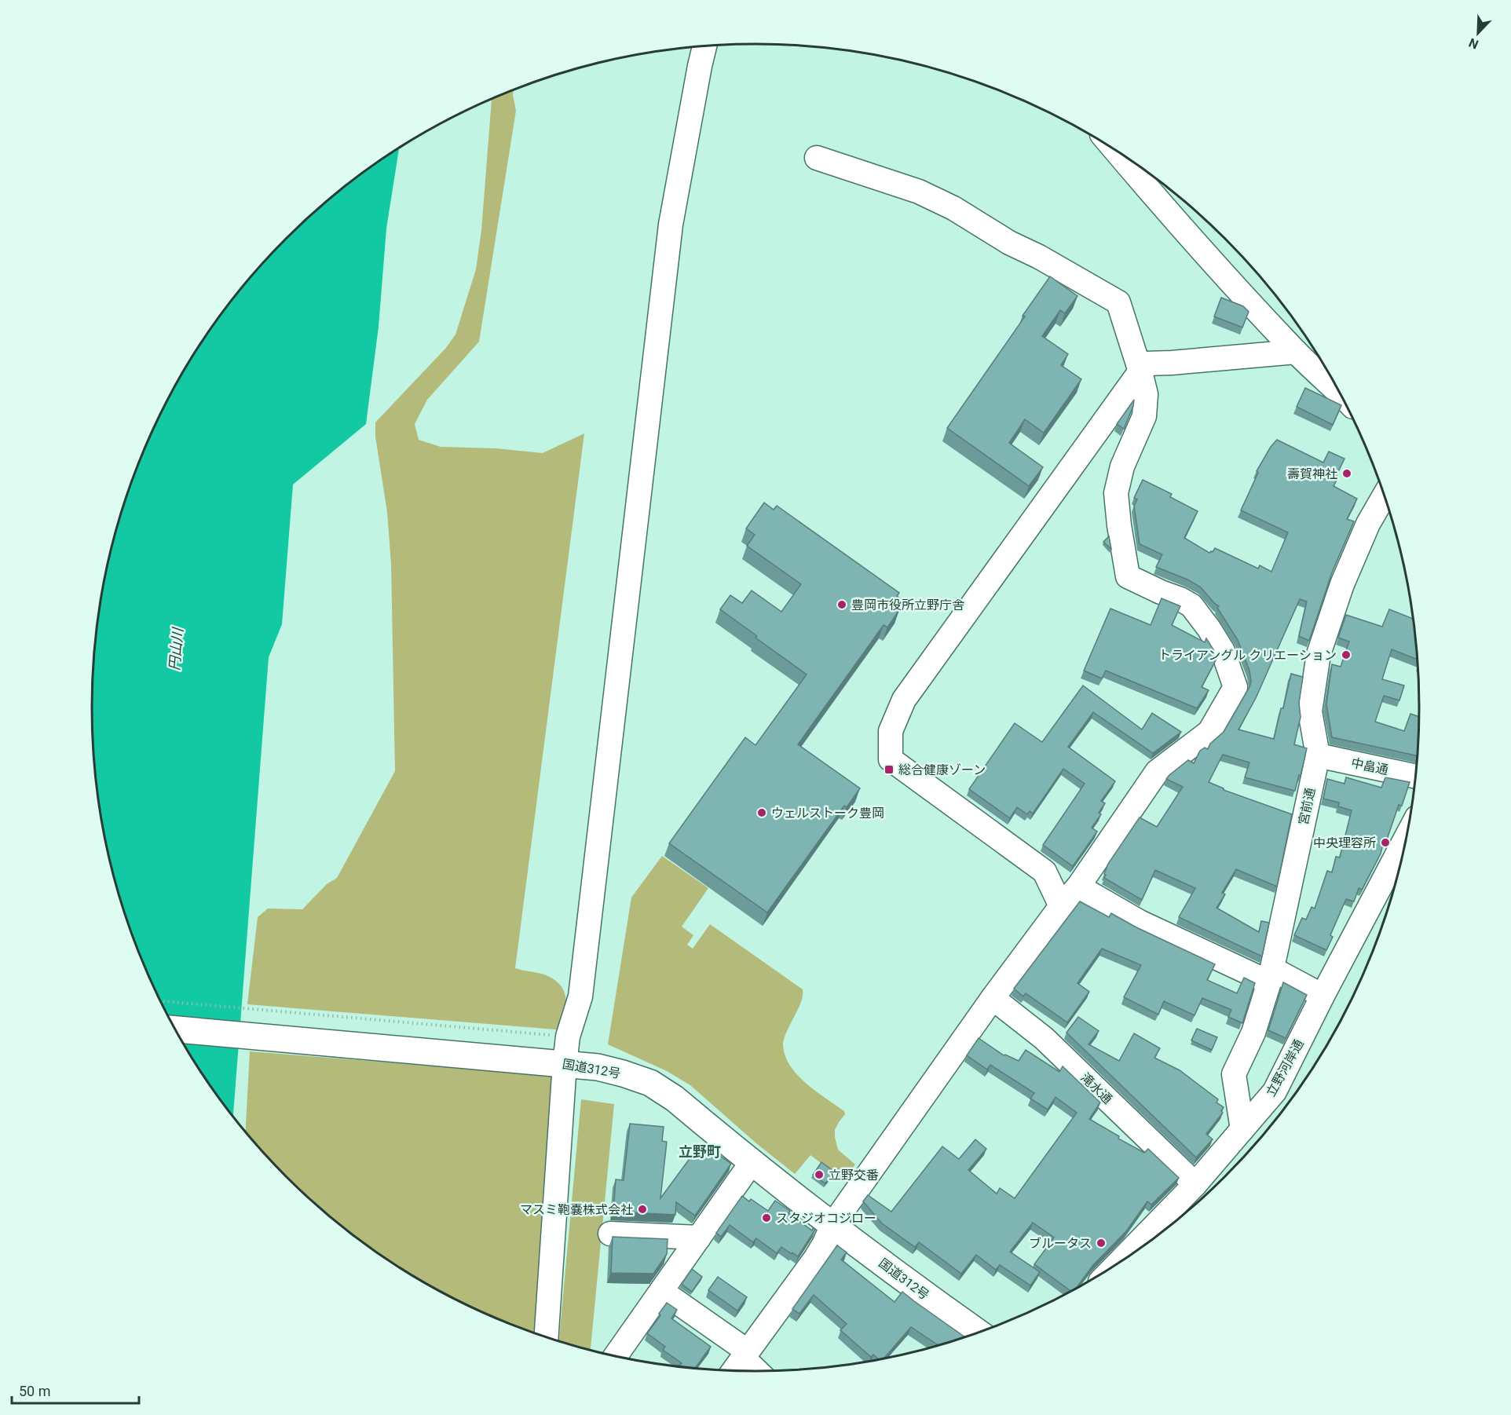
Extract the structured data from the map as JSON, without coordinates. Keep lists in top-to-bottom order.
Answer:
{
  "streets": {
    "highway": ["国道312号"],
    "street": [
      "中畠通",
      "宮前通",
      "立野河岸通",
      "滝水通"
    ]
  },
  "crossings": [
    ["中畠通", "宮前通"],
    ["宮前通", "立野河岸通"],
    ["立野河岸通", "滝水通"]
  ],
  "districts": ["立野町"],
  "water": ["円山川"],
  "places": {
    "other": [
      "壽賀神社",
      "豊岡市役所立野庁舎",
      "トライアングル クリエーション",
      "ウェルストーク豊岡",
      "中央理容所",
      "立野交番",
      "マスミ鞄嚢株式会社",
      "スタジオコジロー",
      "ブルータス"
    ],
    "transit": ["総合健康ゾーン"]
  },
  "scale_bar": "50 m",
  "north": "bottom left"
}
